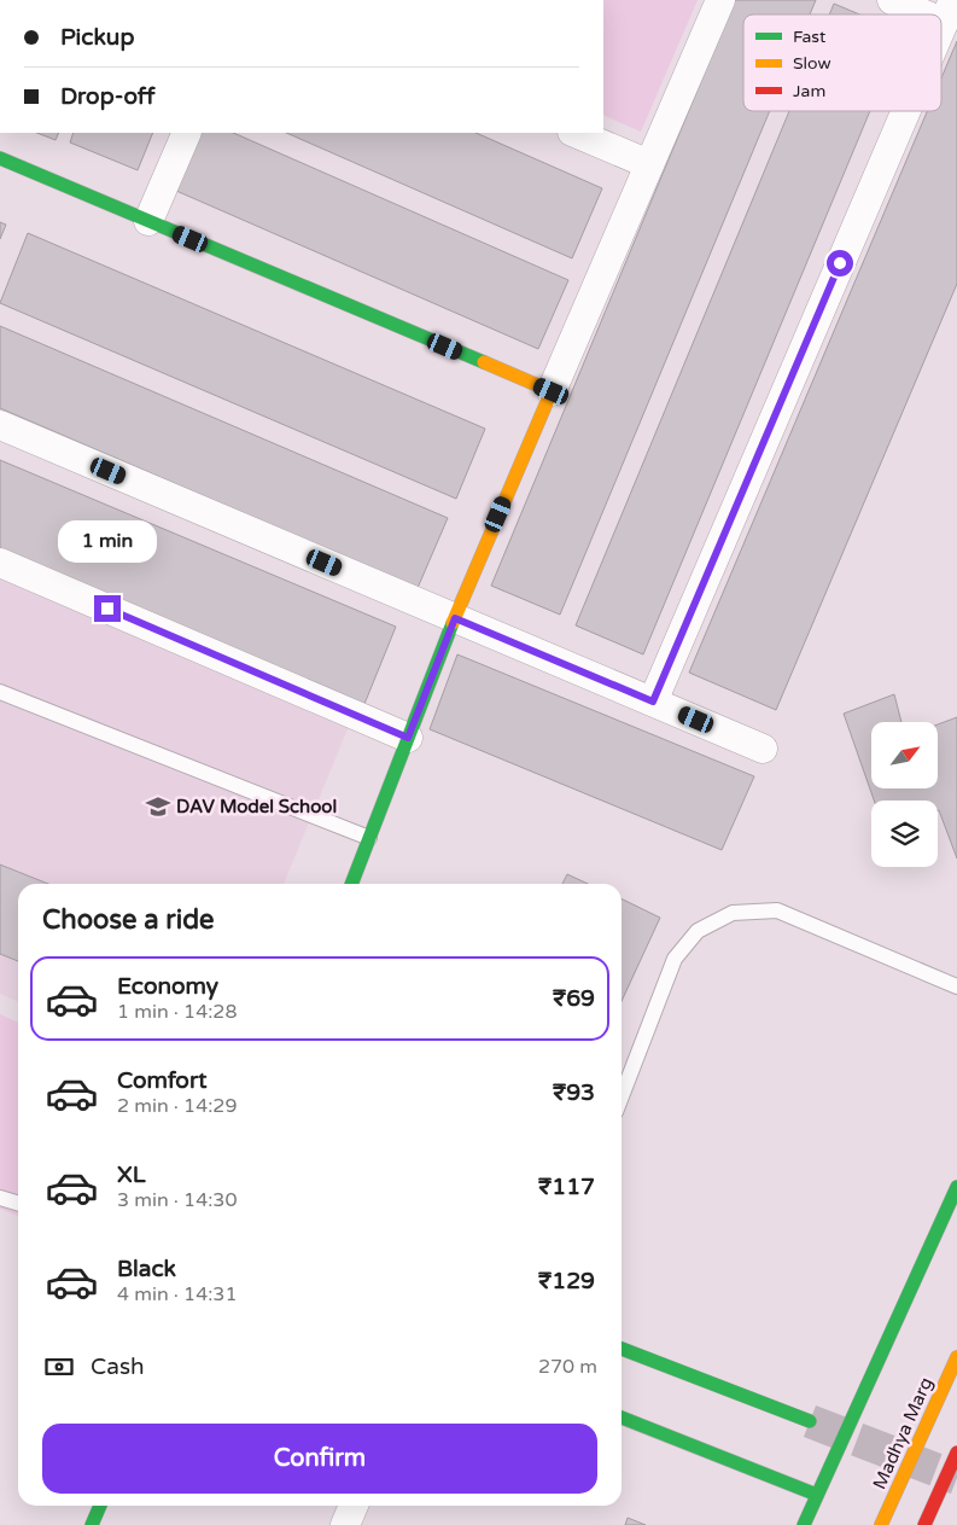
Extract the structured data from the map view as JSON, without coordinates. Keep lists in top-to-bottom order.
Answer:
{
  "streets": {
    "street": ["Madhya Marg"]
  },
  "places": {
    "school or university": ["DAV Model School"]
  },
  "legend": ["Fast", "Slow", "Jam"],
  "north": "top right",
  "page": {
    "banner": ["Pickup", "Drop-off"],
    "bubble": "1 min",
    "heading": "Choose a ride",
    "list": [
      {
        "name": "Economy",
        "note": "1 min · 14:28",
        "value": "₹69"
      },
      {
        "name": "Comfort",
        "note": "2 min · 14:29",
        "value": "₹93"
      },
      {
        "name": "XL",
        "note": "3 min · 14:30",
        "value": "₹117"
      },
      {
        "name": "Black",
        "note": "4 min · 14:31",
        "value": "₹129"
      }
    ],
    "pay": ["Cash", "270 m"],
    "buttons": "Confirm"
  }
}
